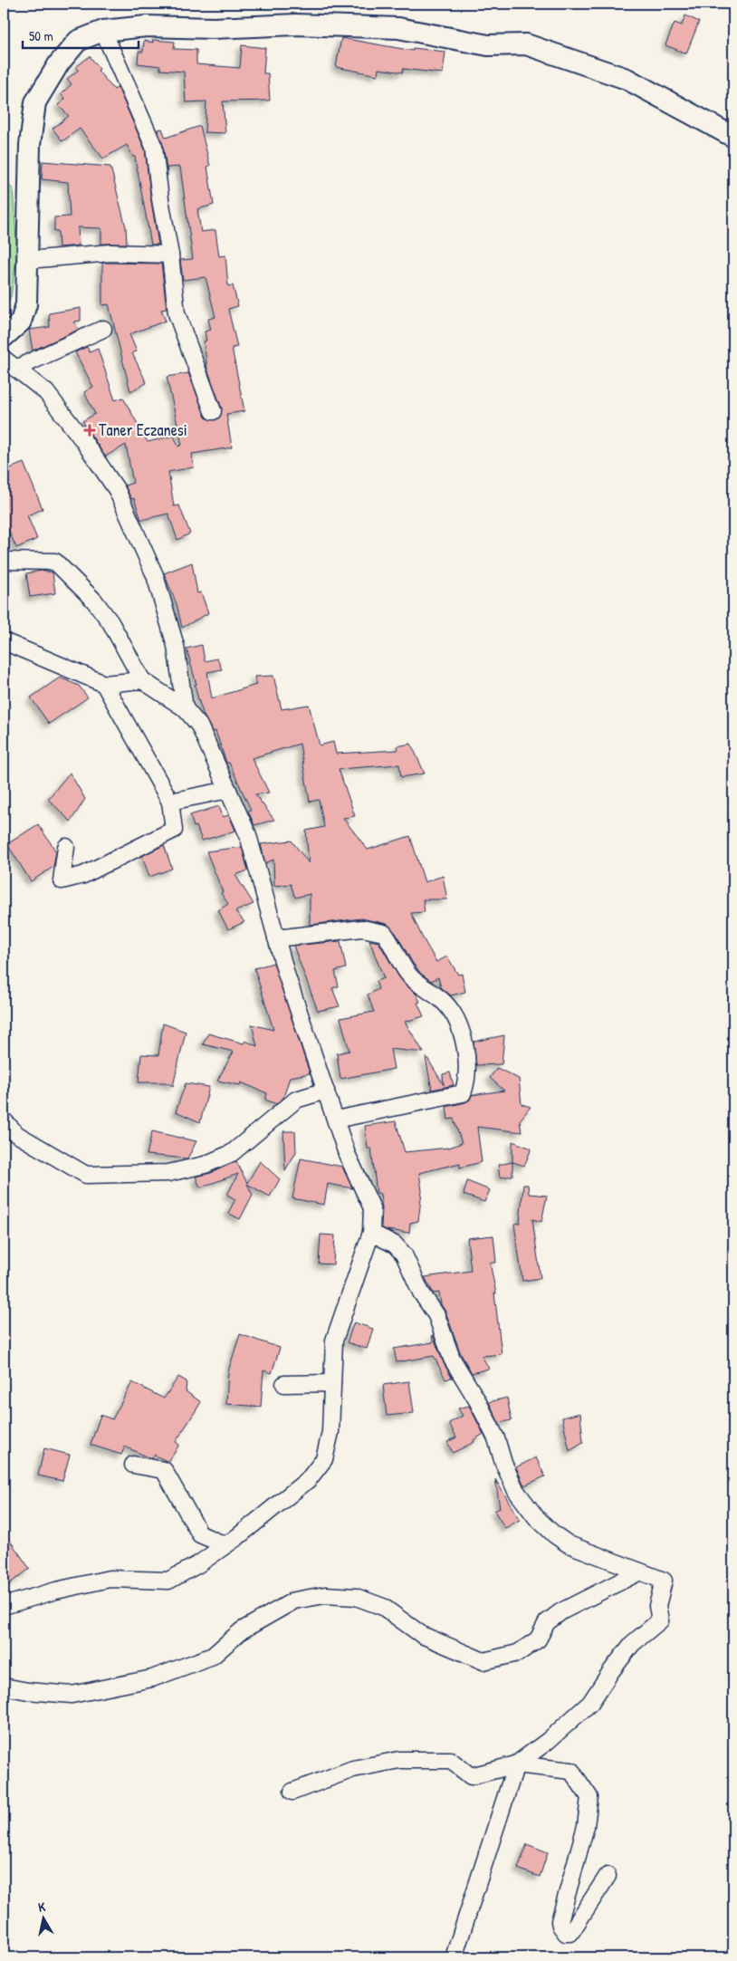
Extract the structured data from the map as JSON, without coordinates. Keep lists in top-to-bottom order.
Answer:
{
  "places": {
    "health": ["Taner Eczanesi"]
  },
  "scale_bar": "50 m",
  "north": "top"
}
